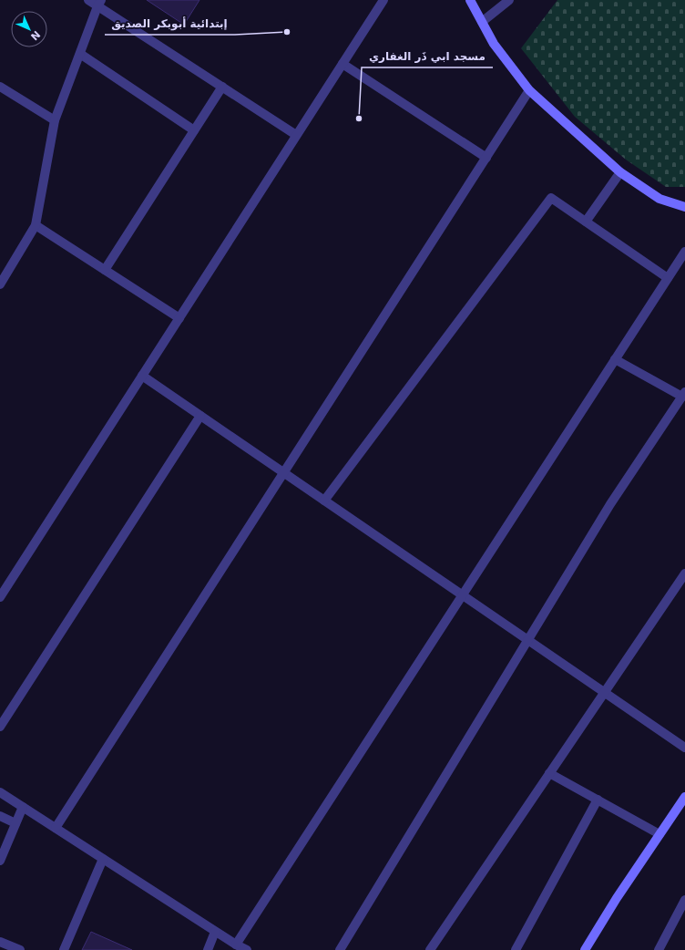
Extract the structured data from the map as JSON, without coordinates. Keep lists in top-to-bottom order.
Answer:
{
  "places": ["إبتدائية أبوبكر الصديق", "مسجد ابي ذَر الغفاري"],
  "north": "bottom right"
}
